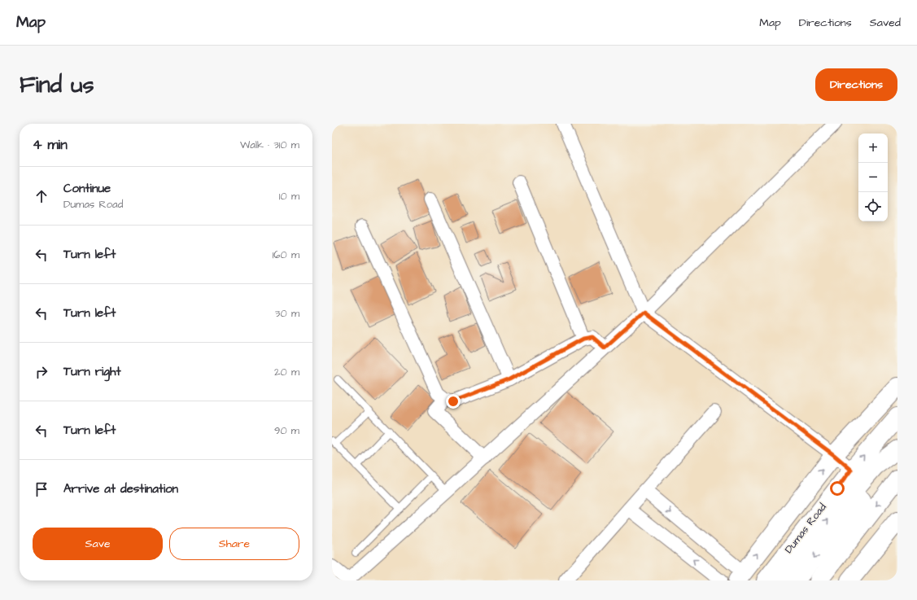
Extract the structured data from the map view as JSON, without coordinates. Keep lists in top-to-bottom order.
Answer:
{
  "streets": {
    "main road": ["Dumas Road"]
  },
  "page": {
    "header": "Map",
    "nav": ["Map", "Directions", "Saved"],
    "buttons": [
      "Directions",
      ["Save", "Share"]
    ],
    "title": "Find us",
    "heading": ["4 min", "Walk · 310 m"],
    "map_buttons": ["+", "−"],
    "list": [
      ["Continue", "Dumas Road", "10 m"],
      ["Turn left", "160 m"],
      ["Turn left", "30 m"],
      ["Turn right", "20 m"],
      ["Turn left", "90 m"],
      "Arrive at destination"
    ]
  }
}
